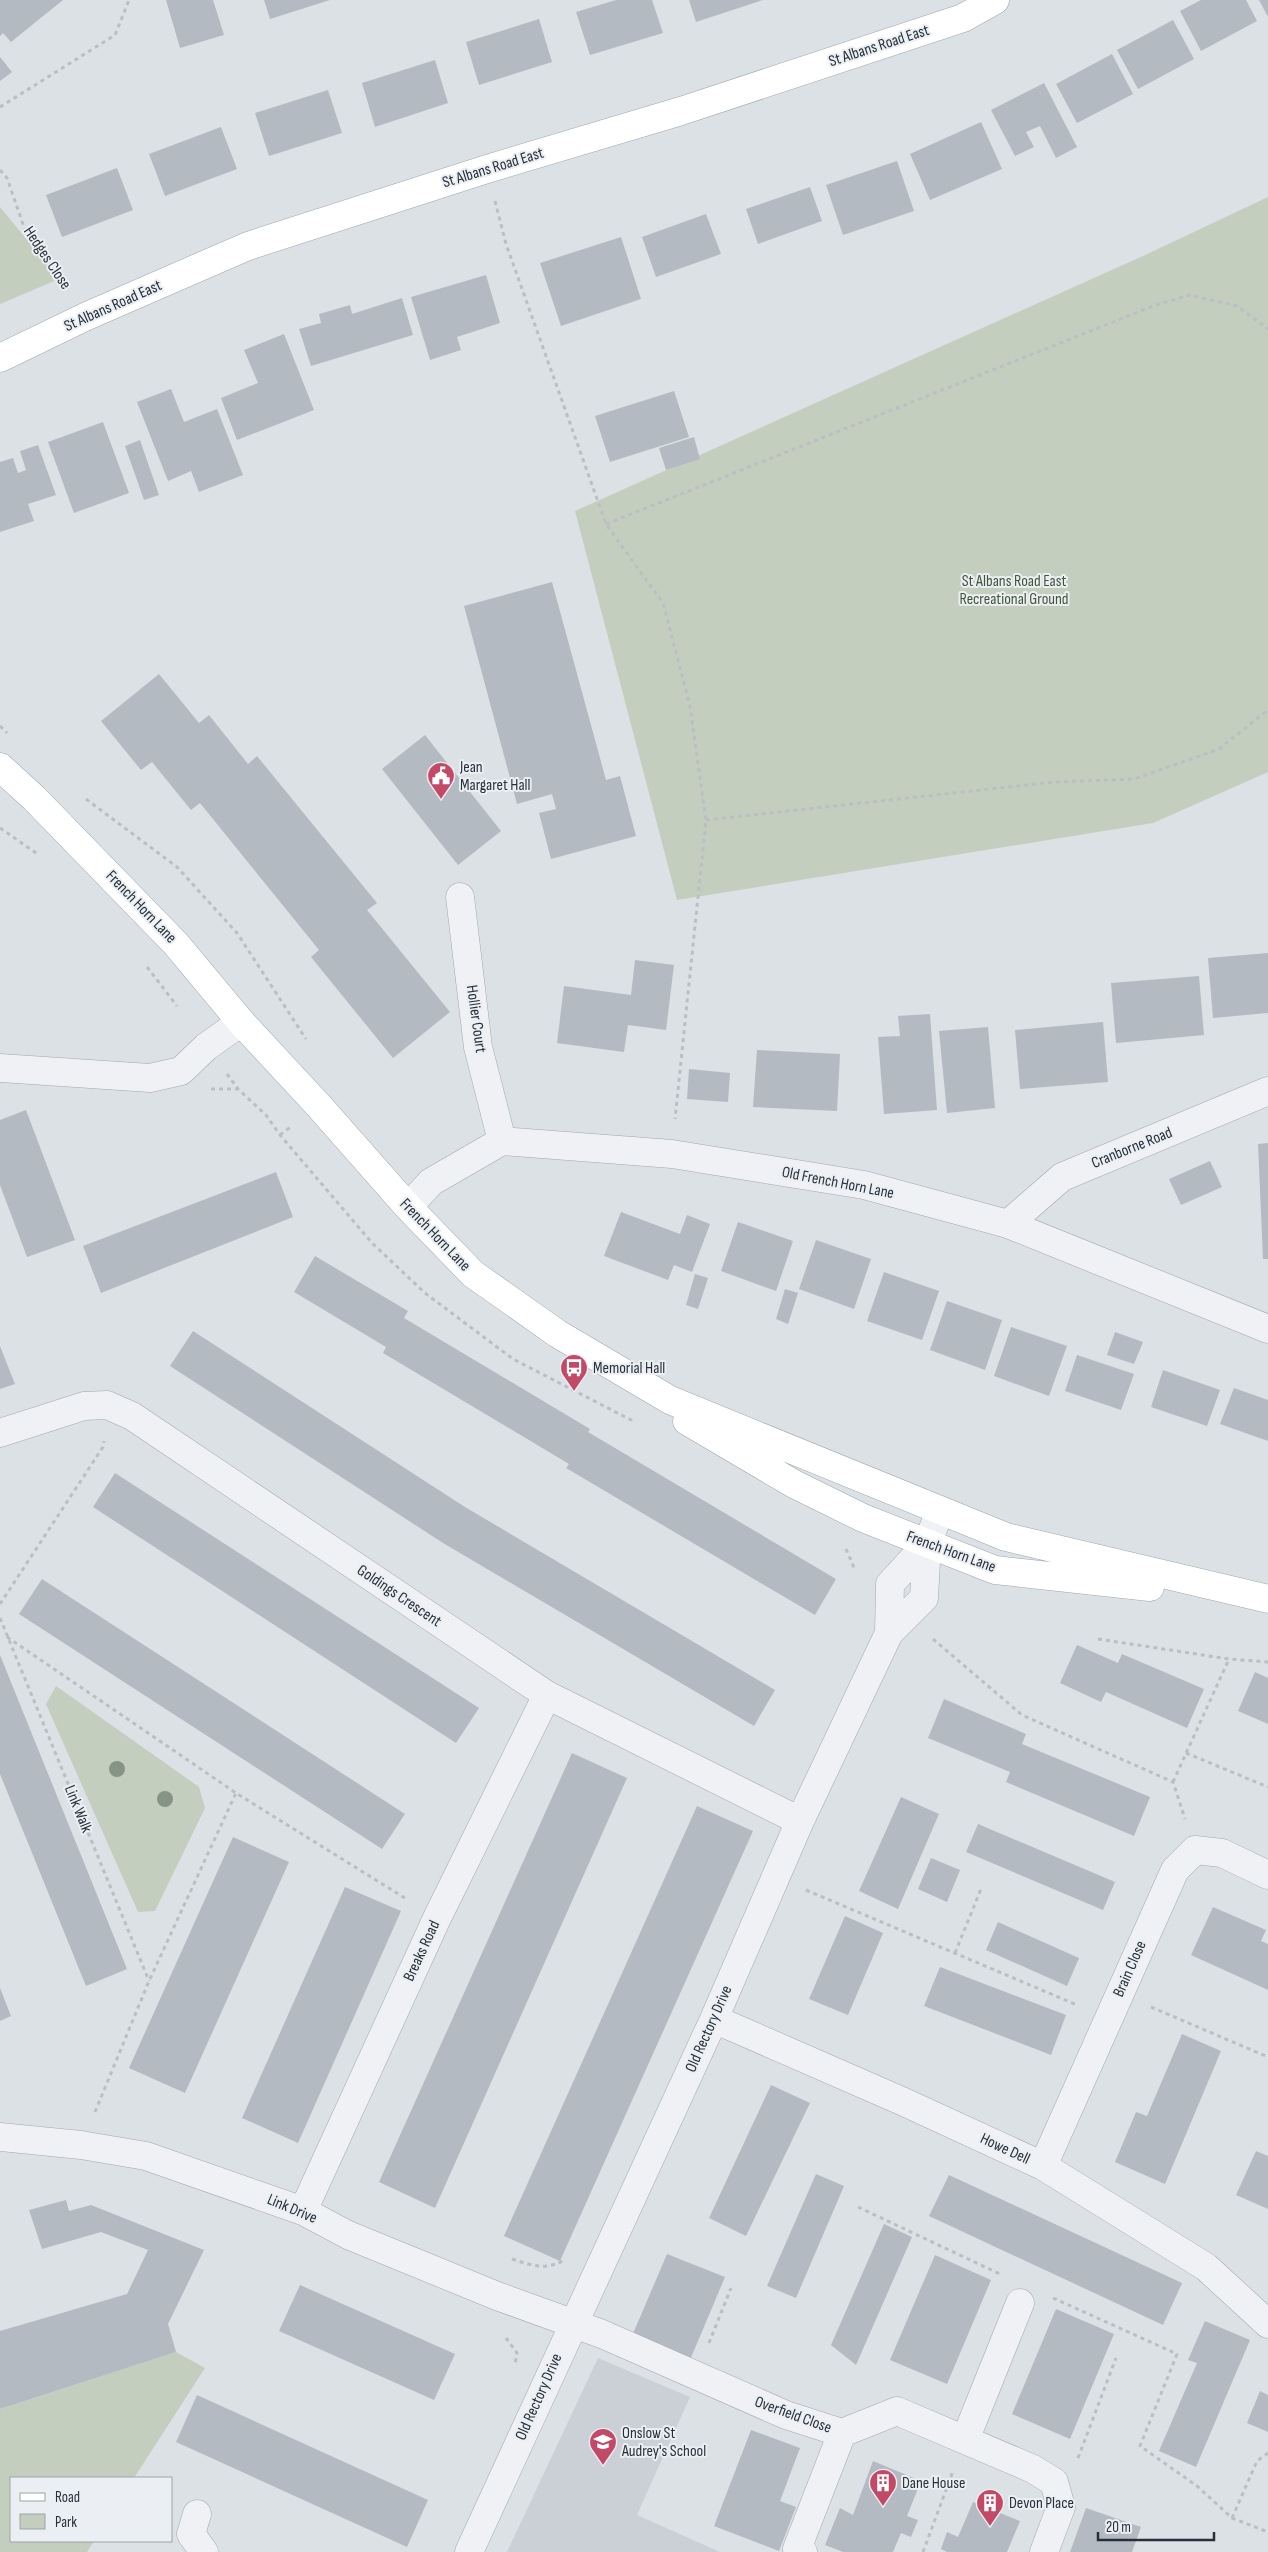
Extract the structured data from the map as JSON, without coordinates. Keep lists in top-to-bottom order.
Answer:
{
  "streets": {
    "main road": ["St Albans Road East", "French Horn Lane"],
    "street": [
      "Hollier Court",
      "Cranborne Road",
      "Old French Horn Lane",
      "Goldings Crescent",
      "Breaks Road",
      "Brain Close",
      "Old Rectory Drive",
      "Howe Dell",
      "Link Drive",
      "Overfield Close"
    ],
    "path": ["Hedges Close", "Link Walk"]
  },
  "crossings": [
    ["St Albans Road East", "Hedges Close"],
    ["French Horn Lane", "Old Rectory Drive"],
    ["Hollier Court", "Old French Horn Lane"],
    ["Cranborne Road", "Old French Horn Lane"],
    ["Goldings Crescent", "Breaks Road"],
    ["Goldings Crescent", "Old Rectory Drive"],
    ["Breaks Road", "Link Drive"],
    ["Brain Close", "Howe Dell"],
    ["Old Rectory Drive", "Howe Dell"],
    ["Old Rectory Drive", "Link Drive"],
    ["Old Rectory Drive", "Overfield Close"],
    ["Link Drive", "Overfield Close"]
  ],
  "parks": ["St Albans Road East Recreational Ground"],
  "places": {
    "public building": ["Jean Margaret Hall"],
    "bus stop": ["Memorial Hall"],
    "school or university": ["Onslow St Audrey's School"],
    "building": ["Dane House", "Devon Place"]
  },
  "legend": ["Road", "Park"],
  "scale_bar": "20 m"
}
